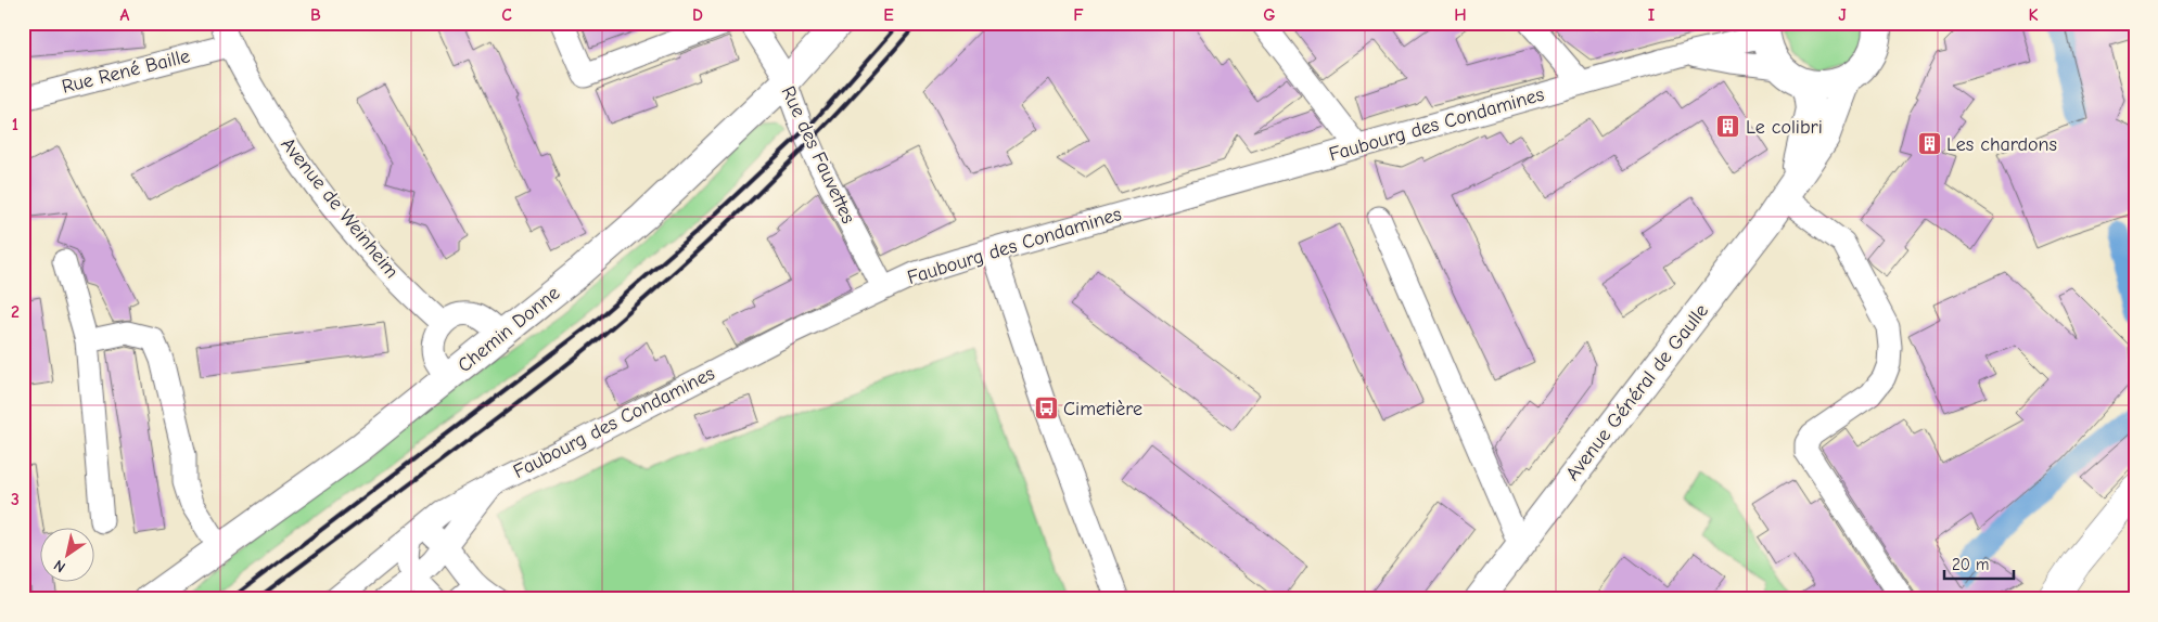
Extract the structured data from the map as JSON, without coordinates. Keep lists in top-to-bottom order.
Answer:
{
  "streets": {
    "street": [
      "Rue René Baille",
      "Faubourg des Condamines",
      "Rue des Fauvettes",
      "Avenue de Weinheim",
      "Chemin Donne",
      "Avenue Général de Gaulle"
    ]
  },
  "crossings": [
    ["Rue René Baille", "Avenue de Weinheim"],
    ["Faubourg des Condamines", "Rue des Fauvettes"],
    ["Rue des Fauvettes", "Chemin Donne"]
  ],
  "places": {
    "building": ["Le colibri", "Les chardons"],
    "bus stop": ["Cimetière"]
  },
  "scale_bar": "20 m",
  "north": "bottom left",
  "grid": {
    "columns": [
      "A",
      "B",
      "C",
      "D",
      "E",
      "F",
      "G",
      "H",
      "I",
      "J",
      "K"
    ],
    "rows": ["1", "2", "3"]
  }
}
